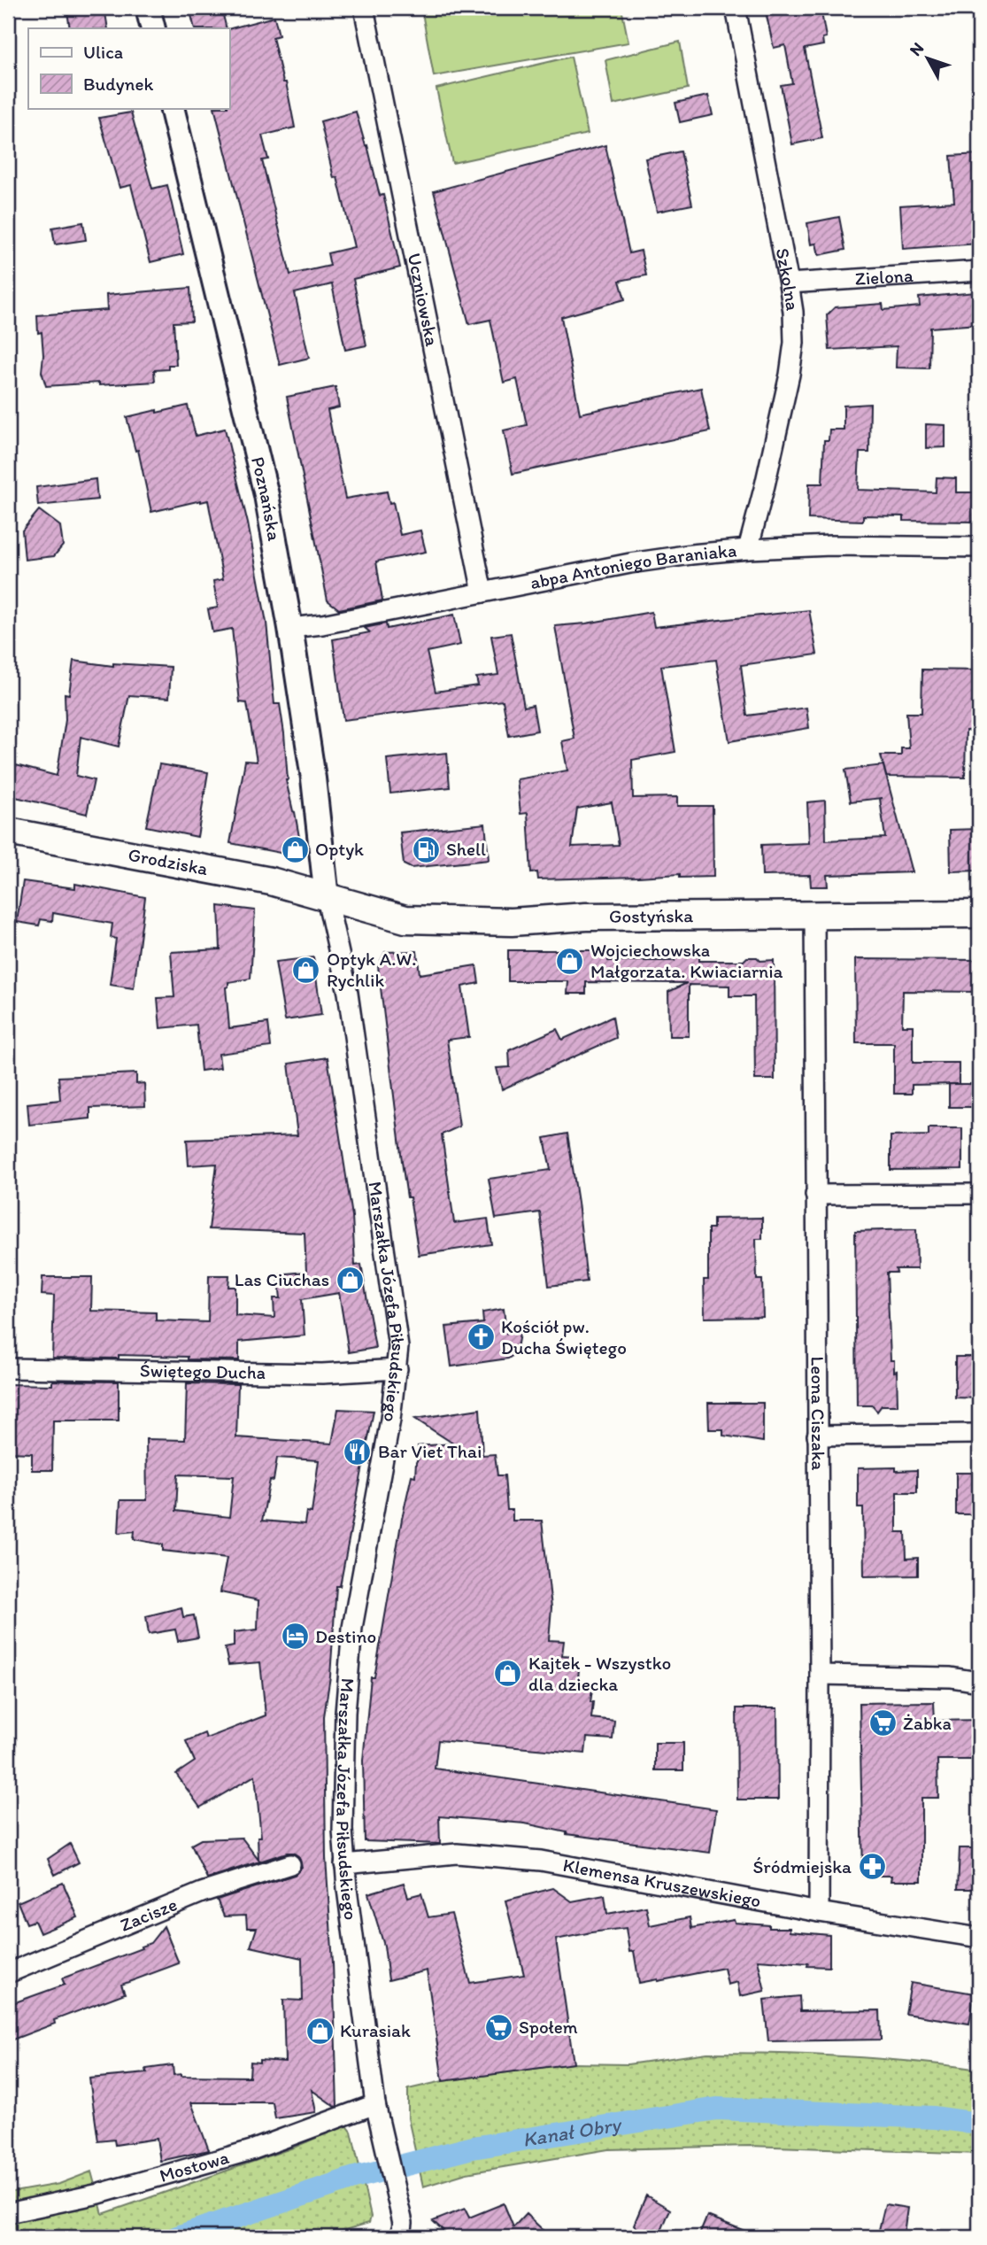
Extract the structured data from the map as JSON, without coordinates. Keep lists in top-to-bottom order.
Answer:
{
  "streets": {
    "main road": ["Grodziska", "Gostyńska"],
    "street": [
      "Zielona",
      "Szkolna",
      "Uczniowska",
      "Poznańska",
      "abpa Antoniego Baraniaka",
      "Marszałka Józefa Piłsudskiego",
      "Świętego Ducha",
      "Leona Ciszaka",
      "Klemensa Kruszewskiego",
      "Zacisze",
      "Mostowa"
    ]
  },
  "crossings": [
    ["Zielona", "Szkolna"],
    ["Szkolna", "abpa Antoniego Baraniaka"],
    ["Uczniowska", "abpa Antoniego Baraniaka"],
    ["Poznańska", "abpa Antoniego Baraniaka"],
    ["Poznańska", "Grodziska"],
    ["Poznańska", "Gostyńska"],
    ["Poznańska", "Marszałka Józefa Piłsudskiego"],
    ["Grodziska", "Gostyńska"],
    ["Grodziska", "Marszałka Józefa Piłsudskiego"],
    ["Gostyńska", "Marszałka Józefa Piłsudskiego"],
    ["Gostyńska", "Leona Ciszaka"],
    ["Marszałka Józefa Piłsudskiego", "Świętego Ducha"],
    ["Marszałka Józefa Piłsudskiego", "Klemensa Kruszewskiego"],
    ["Marszałka Józefa Piłsudskiego", "Mostowa"],
    ["Leona Ciszaka", "Klemensa Kruszewskiego"]
  ],
  "water": ["Kanał Obry"],
  "places": {
    "shop": [
      "Optyk",
      "Wojciechowska Małgorzata. Kwiaciarnia",
      "Optyk A.W. Rychlik",
      "Las Ciuchas",
      "Kajtek - Wszystko dla dziecka",
      "Kurasiak"
    ],
    "fuel station": ["Shell"],
    "church": ["Kościół pw. Ducha Świętego"],
    "restaurant": ["Bar Viet Thai"],
    "hotel": ["Destino"],
    "supermarket": ["Żabka", "Społem"],
    "pharmacy": ["Śródmiejska"]
  },
  "legend": ["Ulica", "Budynek"],
  "north": "top left"
}
